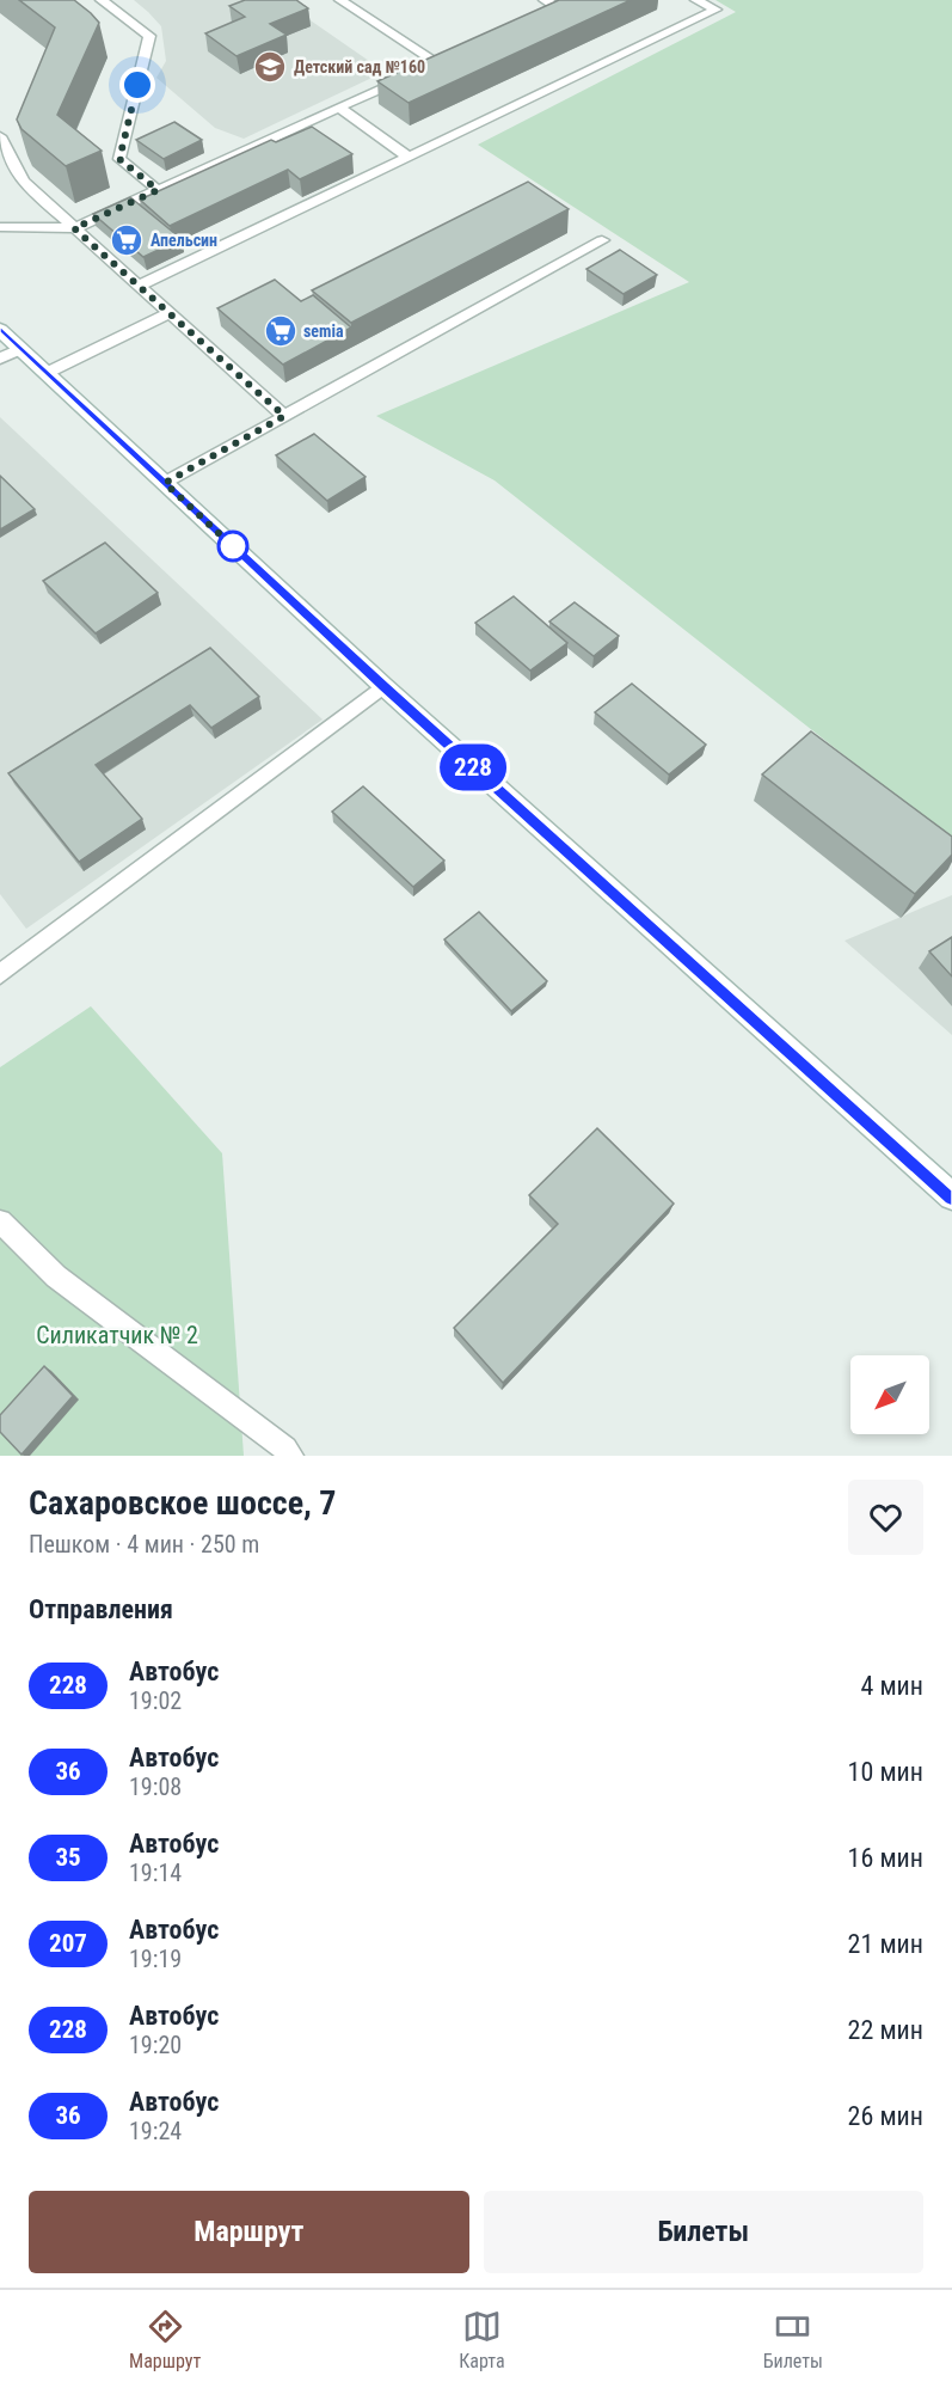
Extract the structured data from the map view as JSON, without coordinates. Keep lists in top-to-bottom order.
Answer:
{
  "parks": ["Силикатчик № 2"],
  "places": {
    "school or university": ["Детский сад №160"],
    "supermarket": ["Апельсин", "semia"]
  },
  "lines": ["bus line 228"],
  "north": "bottom left",
  "page": {
    "on_map": "228",
    "heading": [
      ["Сахаровское шоссе, 7", "Пешком · 4 мин · 250 m"],
      "Отправления"
    ],
    "list": [
      {
        "mark": "228",
        "name": "Автобус",
        "note": "19:02",
        "value": "4 мин"
      },
      {
        "mark": "36",
        "name": "Автобус",
        "note": "19:08",
        "value": "10 мин"
      },
      {
        "mark": "35",
        "name": "Автобус",
        "note": "19:14",
        "value": "16 мин"
      },
      {
        "mark": "207",
        "name": "Автобус",
        "note": "19:19",
        "value": "21 мин"
      },
      {
        "mark": "228",
        "name": "Автобус",
        "note": "19:20",
        "value": "22 мин"
      },
      {
        "mark": "36",
        "name": "Автобус",
        "note": "19:24",
        "value": "26 мин"
      }
    ],
    "buttons": ["Маршрут", "Билеты"],
    "tabs": ["Маршрут", "Карта", "Билеты"]
  }
}
